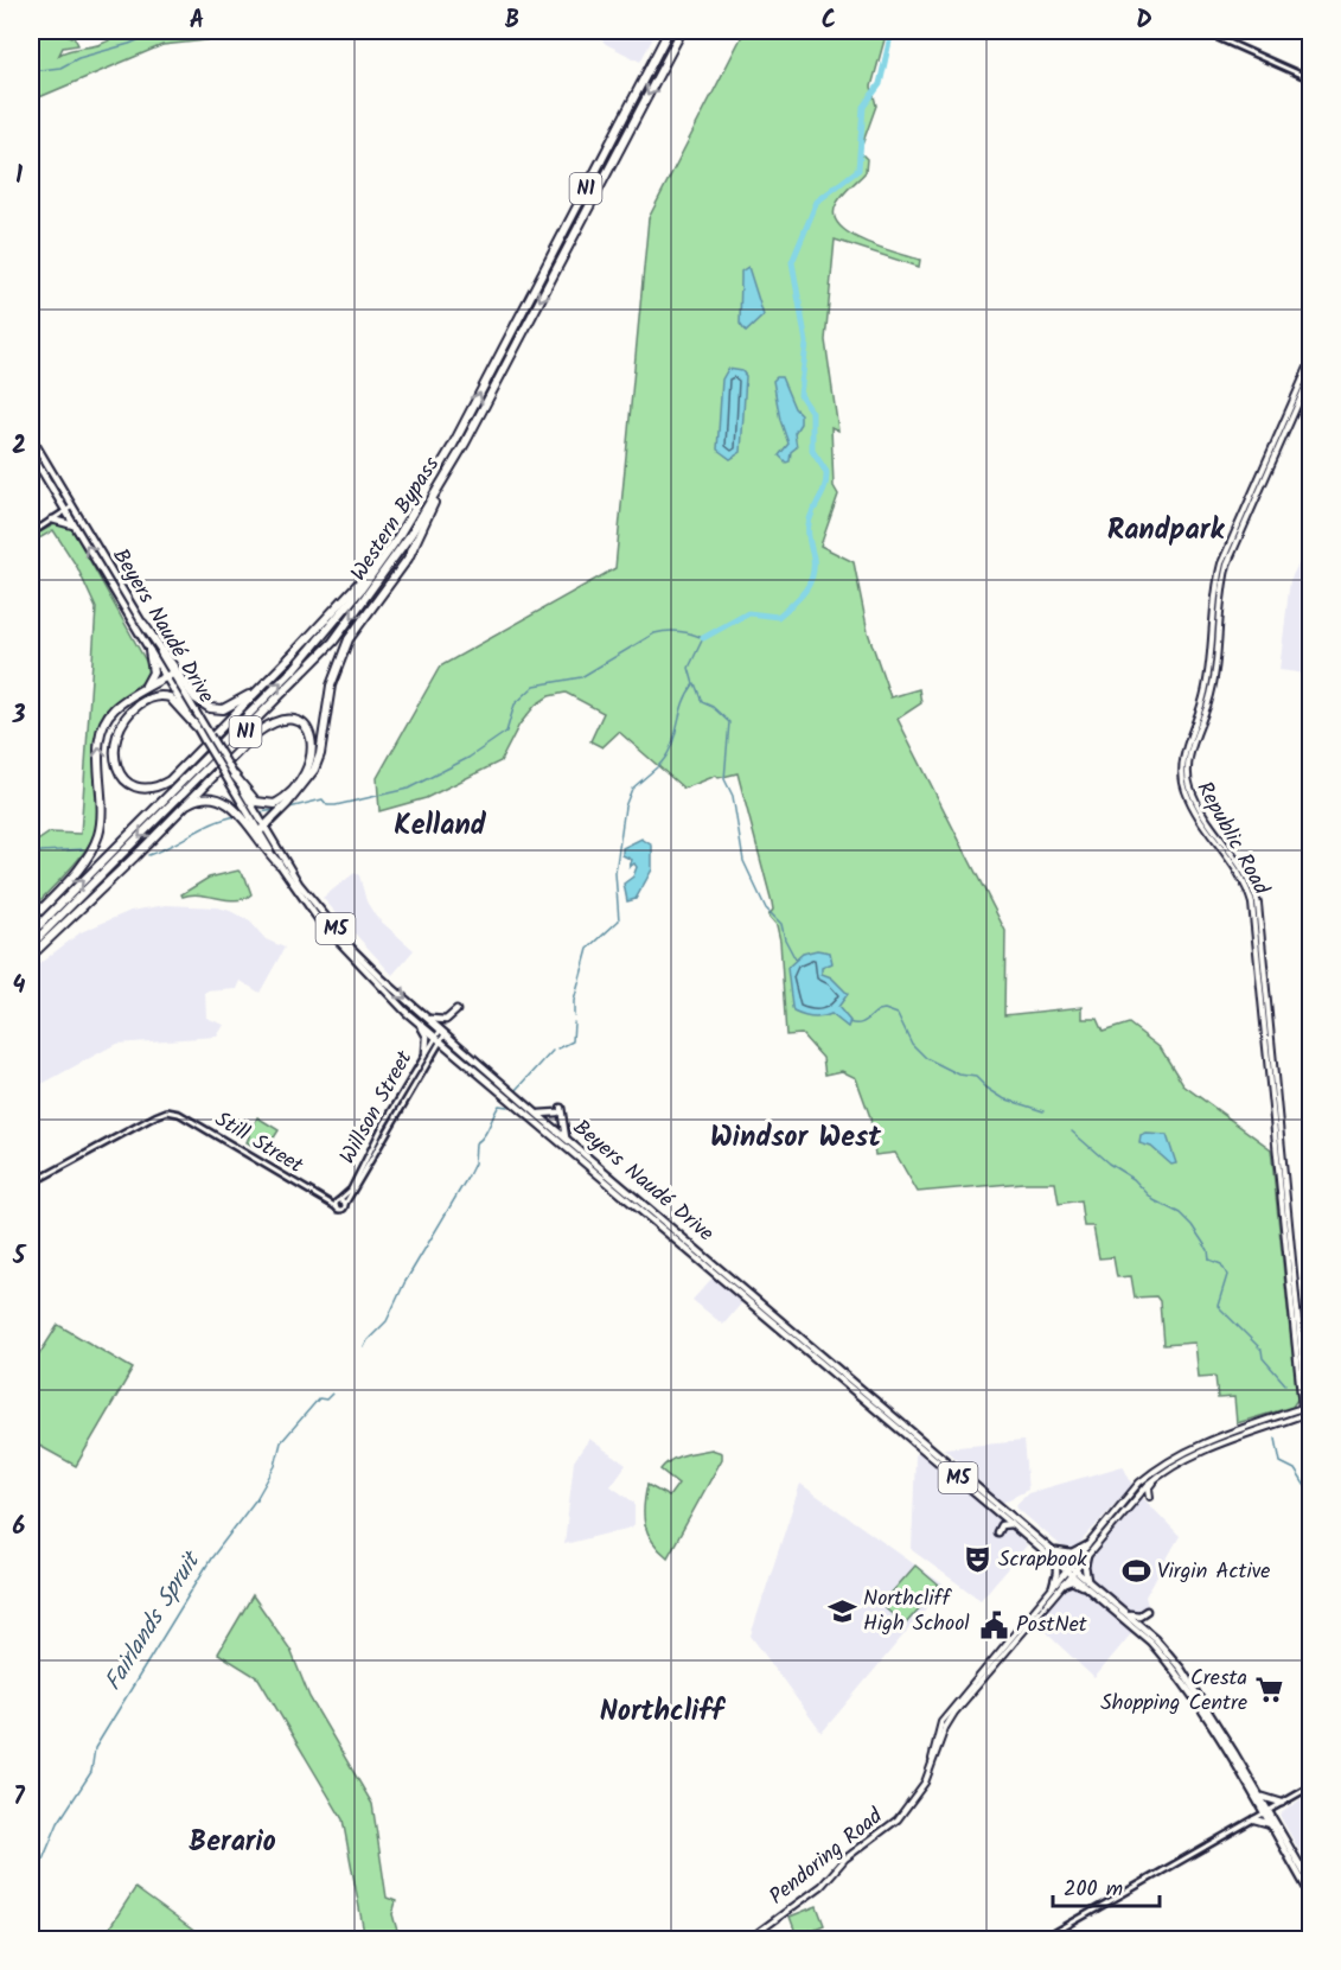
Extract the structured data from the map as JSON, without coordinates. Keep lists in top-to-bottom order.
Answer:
{
  "streets": {
    "highway": ["N1", "Western Bypass"],
    "main road": [
      "Beyers Naudé Drive",
      "Republic Road",
      "M5",
      "Pendoring Road"
    ],
    "street": ["Willson Street", "Still Street"]
  },
  "crossings": [
    ["Beyers Naudé Drive", "Willson Street"],
    ["Beyers Naudé Drive", "Pendoring Road"],
    ["Willson Street", "Still Street"]
  ],
  "districts": [
    "Randpark",
    "Kelland",
    "Windsor West",
    "Northcliff",
    "Berario"
  ],
  "water": ["Fairlands Spruit"],
  "places": {
    "theatre": ["Scrapbook"],
    "sports": ["Virgin Active"],
    "school or university": ["Northcliff High School"],
    "public building": ["PostNet"],
    "supermarket": ["Cresta Shopping Centre"]
  },
  "scale_bar": "200 m",
  "grid": {
    "columns": [
      "A",
      "B",
      "C",
      "D"
    ],
    "rows": [
      "1",
      "2",
      "3",
      "4",
      "5",
      "6",
      "7"
    ]
  }
}
